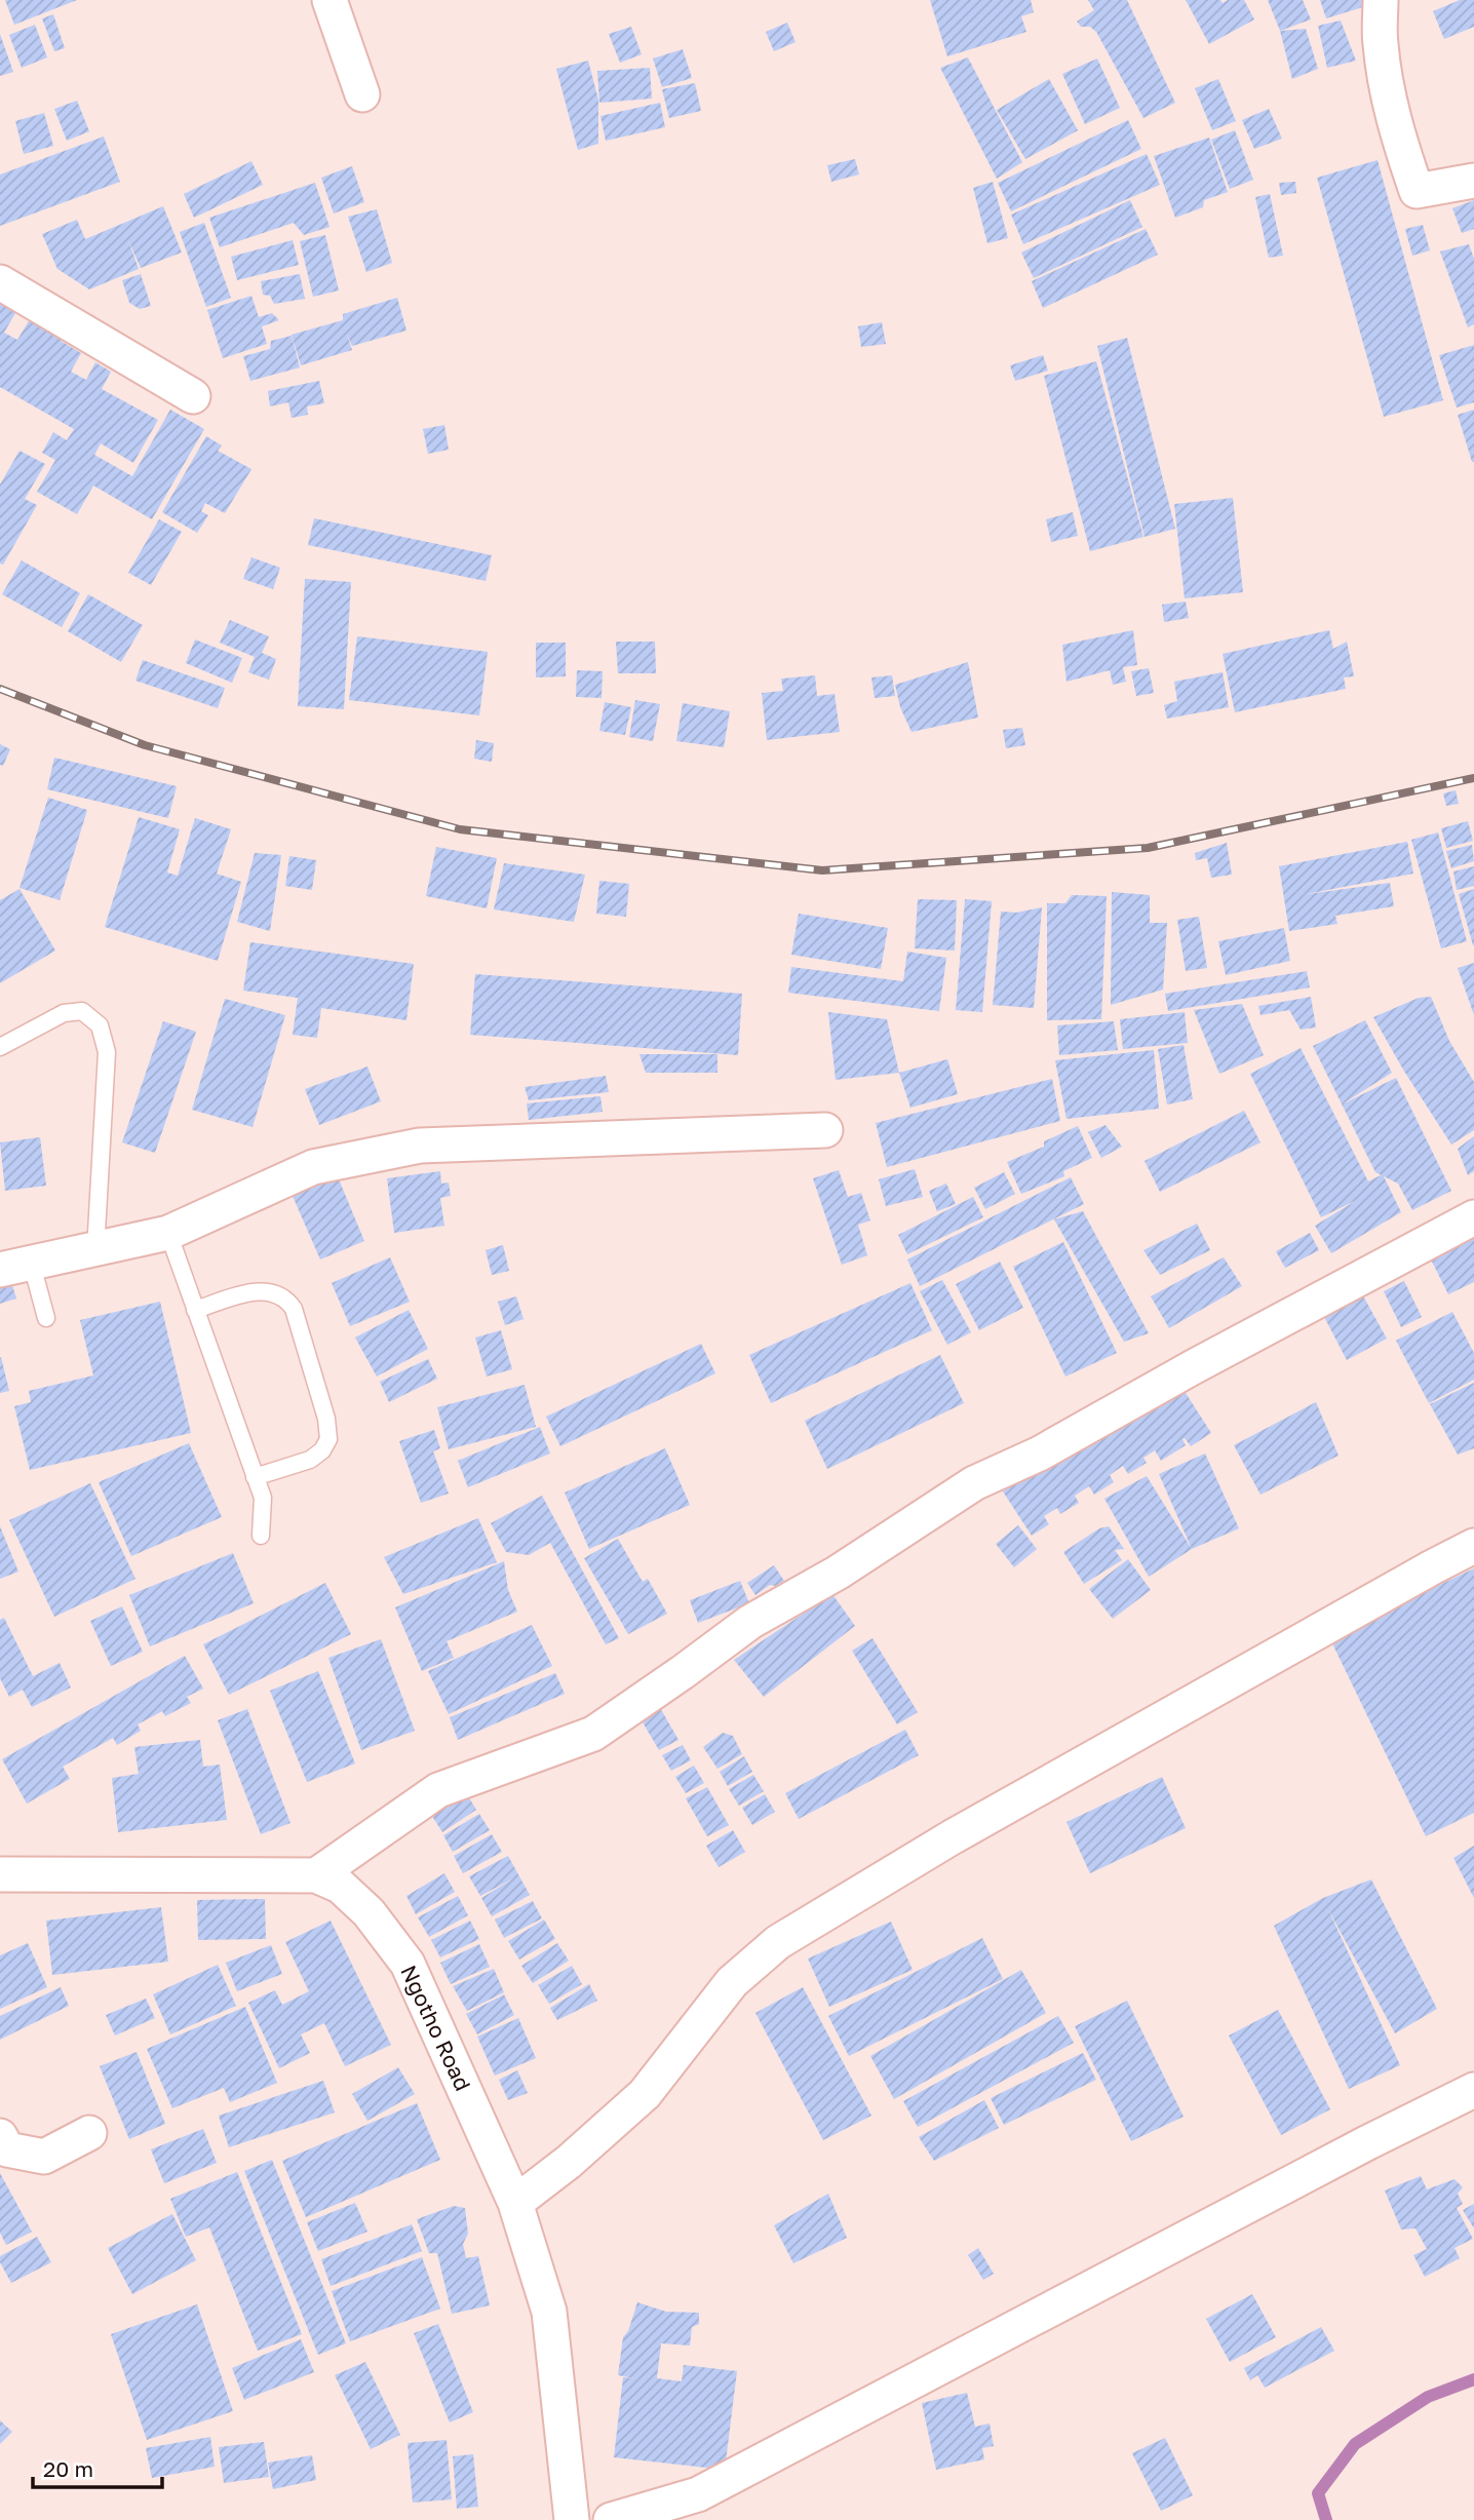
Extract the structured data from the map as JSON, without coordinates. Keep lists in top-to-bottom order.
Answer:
{
  "streets": {
    "street": ["Ngotho Road"]
  },
  "scale_bar": "20 m"
}
